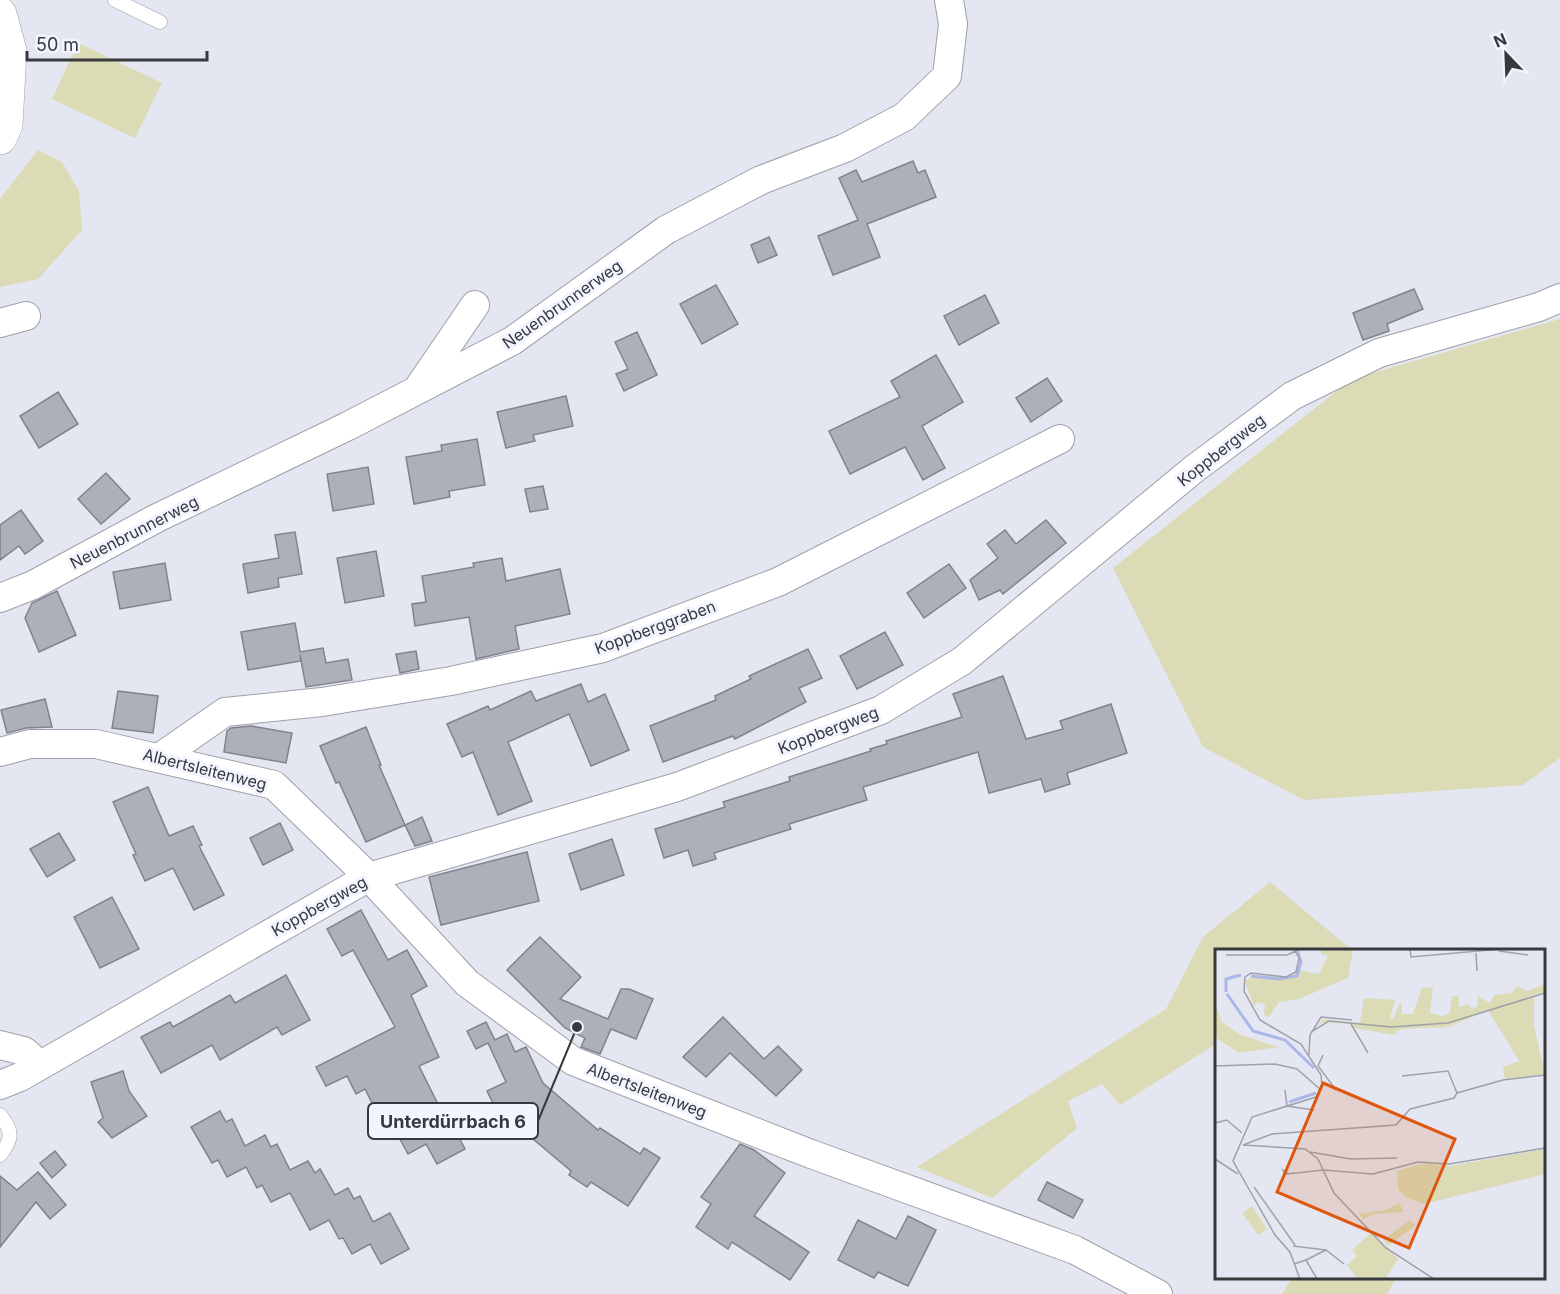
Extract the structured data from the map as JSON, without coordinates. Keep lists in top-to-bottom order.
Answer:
{
  "streets": {
    "street": [
      "Neuenbrunnerweg",
      "Koppbergweg",
      "Koppberggraben",
      "Albertsleitenweg"
    ]
  },
  "crossings": [
    ["Koppbergweg", "Albertsleitenweg"],
    ["Koppberggraben", "Albertsleitenweg"]
  ],
  "places": ["Unterdürrbach 6"],
  "scale_bar": "50 m",
  "north": "top left"
}
